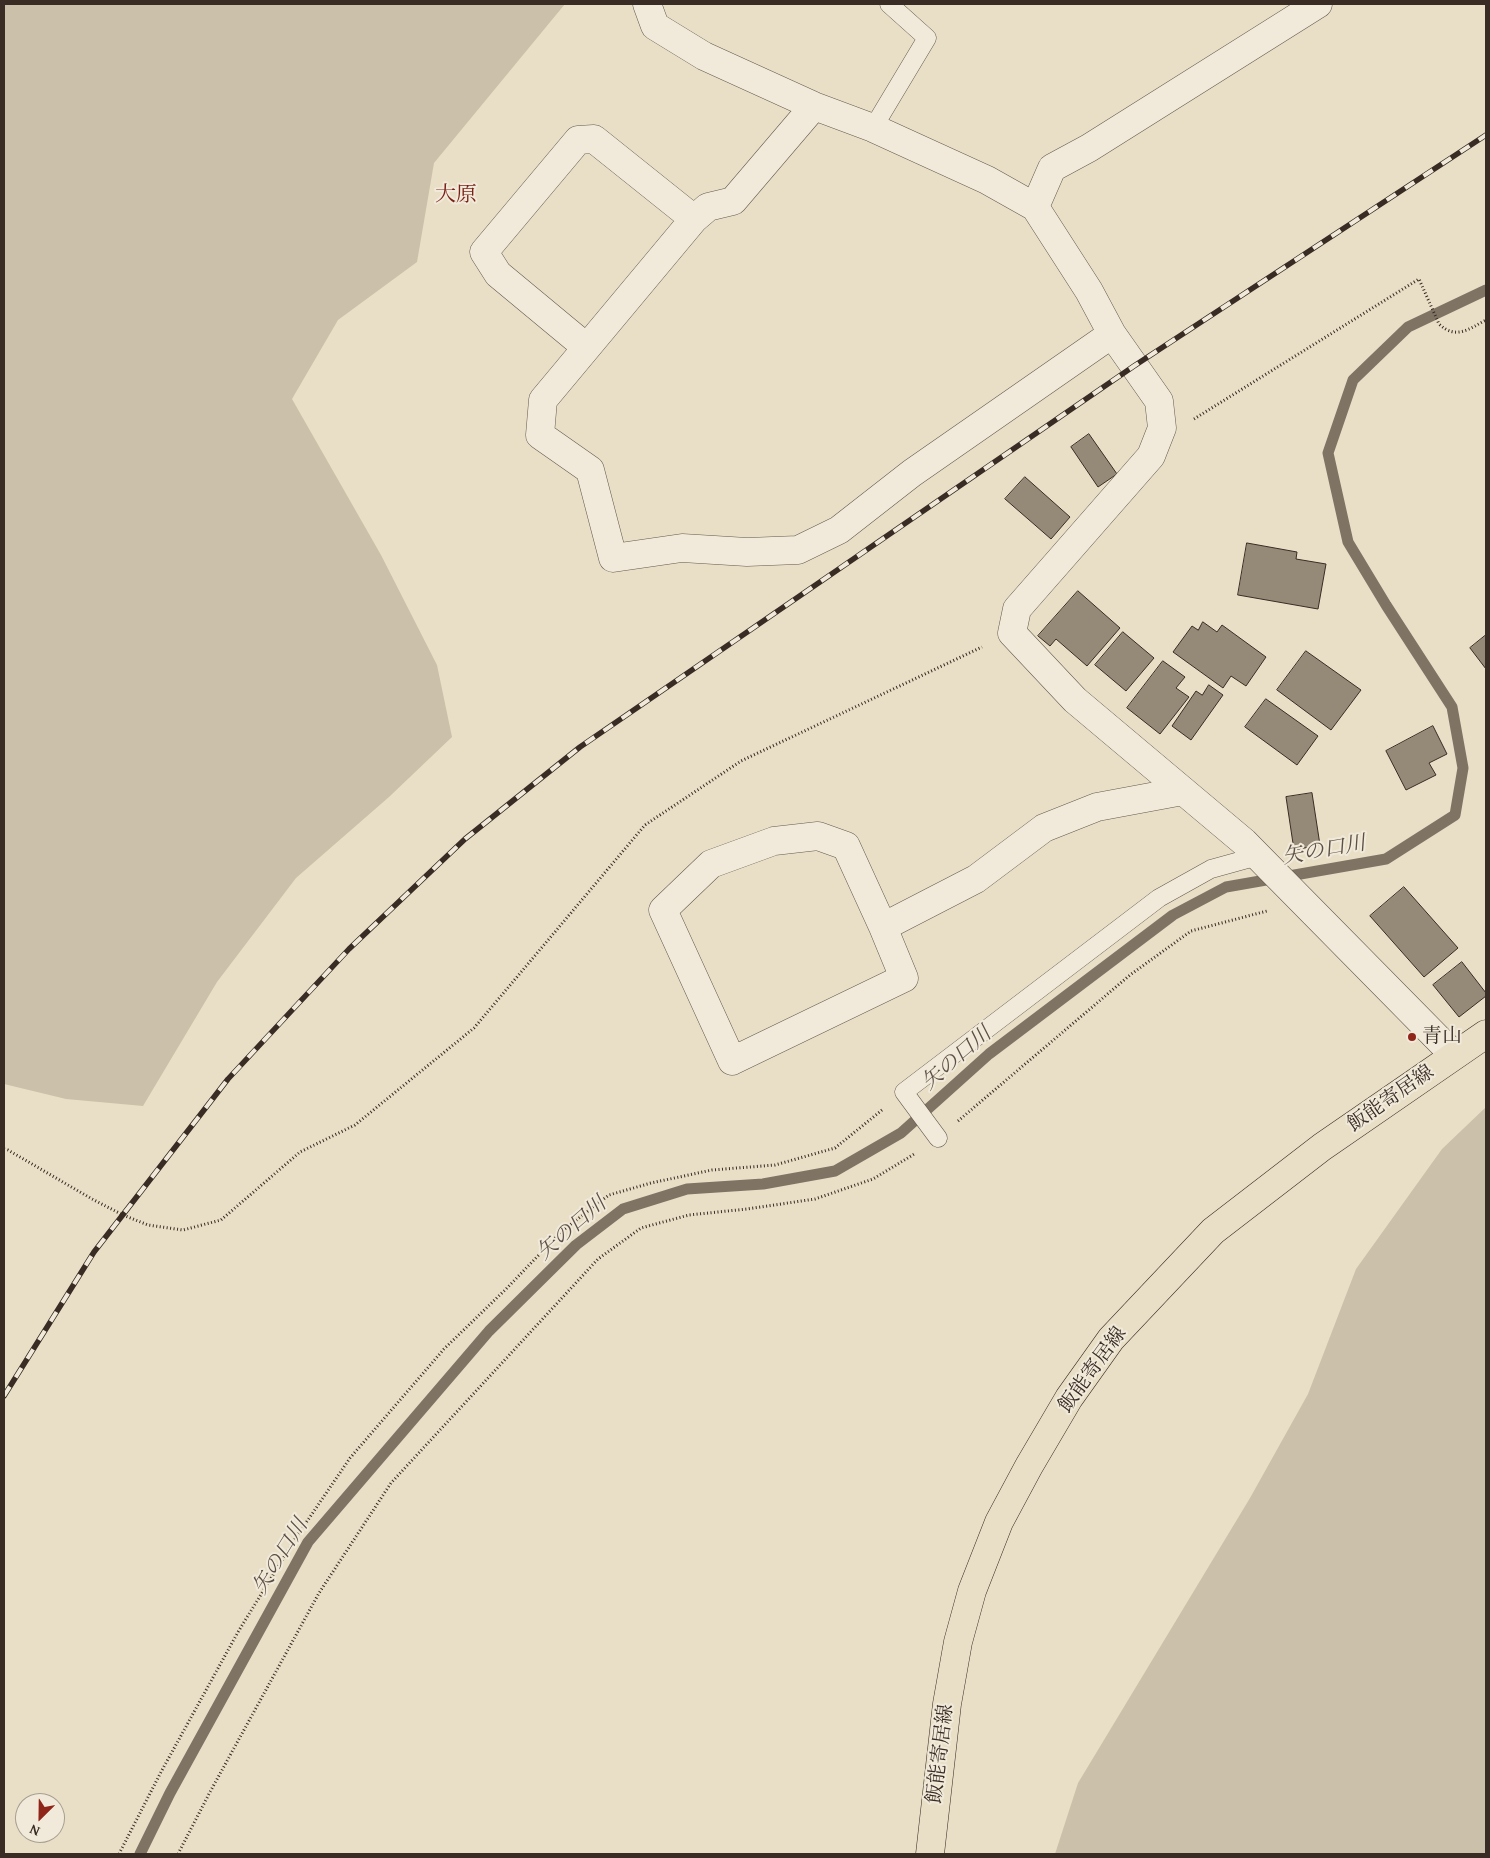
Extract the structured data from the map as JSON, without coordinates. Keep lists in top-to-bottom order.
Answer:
{
  "streets": {
    "main road": ["飯能寄居線"]
  },
  "districts": ["大原"],
  "water": ["矢の口川"],
  "places": ["青山"],
  "north": "bottom left"
}
